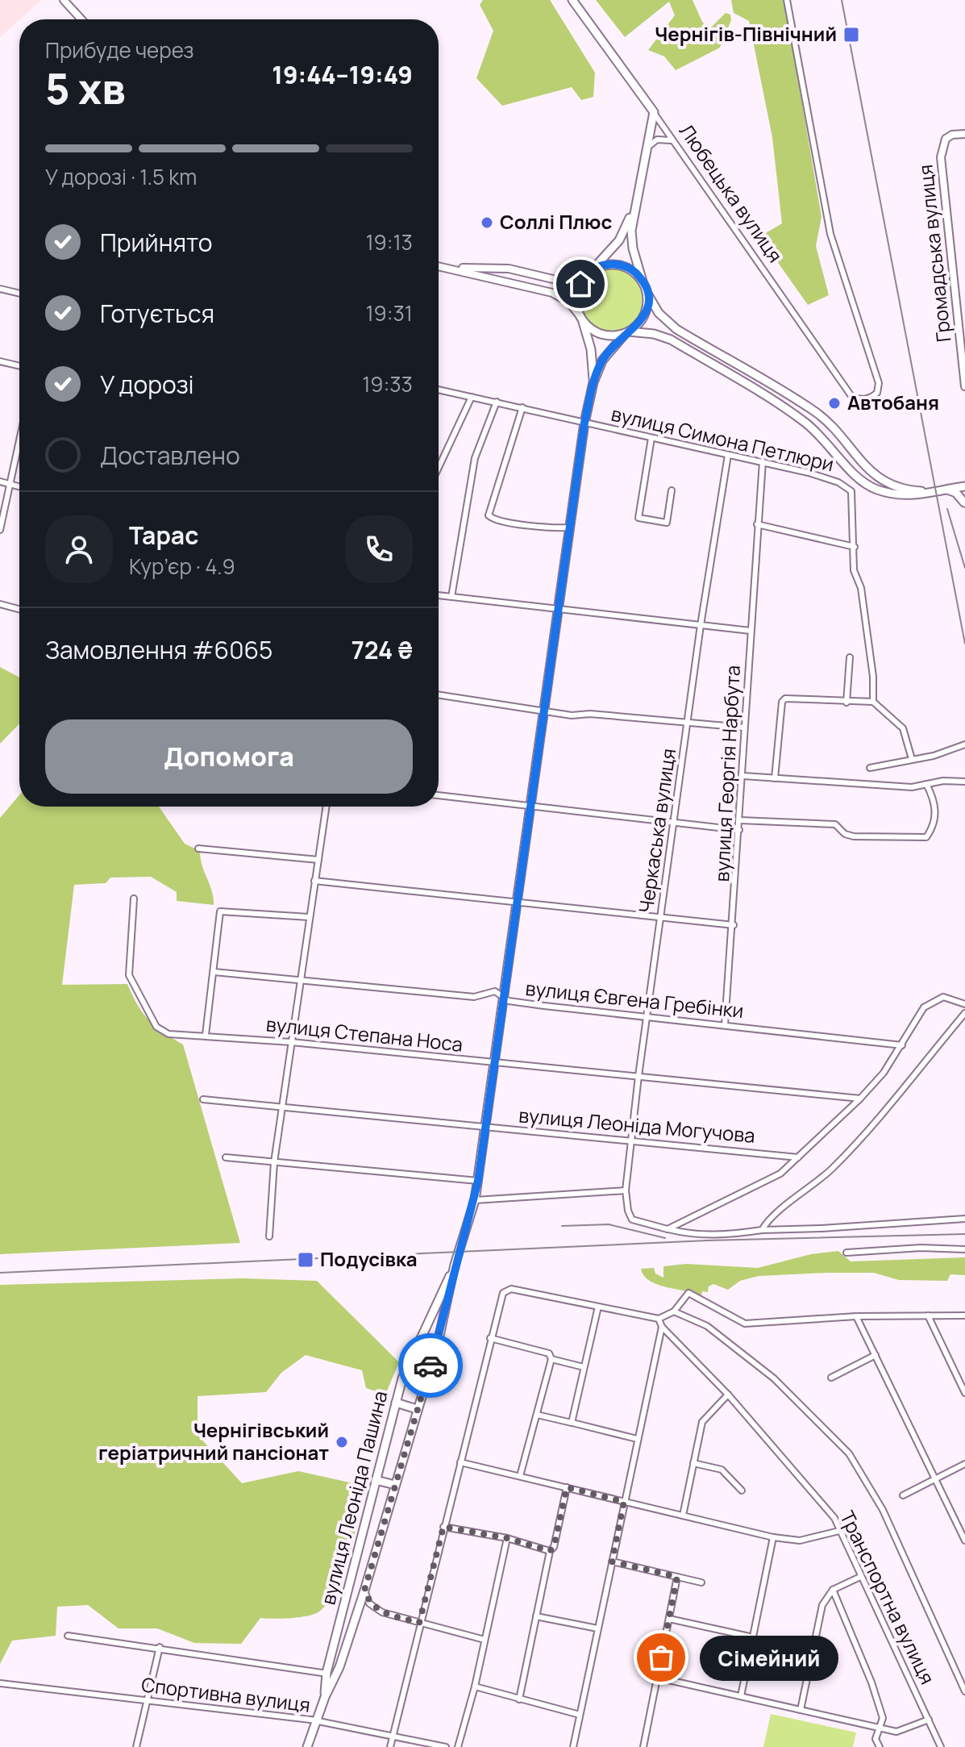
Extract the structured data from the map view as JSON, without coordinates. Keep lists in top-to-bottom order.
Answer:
{
  "streets": {
    "main road": ["Любецька вулиця", "вулиця Леоніда Пашина"],
    "street": [
      "Громадська вулиця",
      "вулиця Симона Петлюри",
      "вулиця Георгія Нарбута",
      "Черкаська вулиця",
      "вулиця Євгена Гребінки",
      "вулиця Степана Носа",
      "вулиця Леоніда Могучова",
      "Транспортна вулиця",
      "Спортивна вулиця"
    ]
  },
  "crossings": [
    ["вулиця Симона Петлюри", "вулиця Георгія Нарбута"],
    ["вулиця Симона Петлюри", "Черкаська вулиця"],
    ["вулиця Георгія Нарбута", "вулиця Євгена Гребінки"],
    ["Черкаська вулиця", "вулиця Євгена Гребінки"],
    ["Черкаська вулиця", "вулиця Степана Носа"],
    ["Черкаська вулиця", "вулиця Леоніда Могучова"]
  ],
  "places": {
    "transit": ["Чернігів-Північний", "Подусівка"],
    "other": [
      "Соллі Плюс",
      "Автобаня",
      "Чернігівський геріатричний пансіонат",
      "Сімейний"
    ]
  },
  "page": {
    "heading": ["5 хв", "Прибуде через", "19:44–19:49"],
    "panel": [
      "Тарас",
      "Кур’єр · 4.9",
      "Замовлення #6065",
      "724 ₴"
    ],
    "bar": "У дорозі · 1.5 km",
    "list": [
      ["Прийнято", "19:13"],
      ["Готується", "19:31"],
      ["У дорозі", "19:33"],
      "Доставлено"
    ],
    "buttons": "Допомога",
    "bubble": "Сімейний"
  }
}
